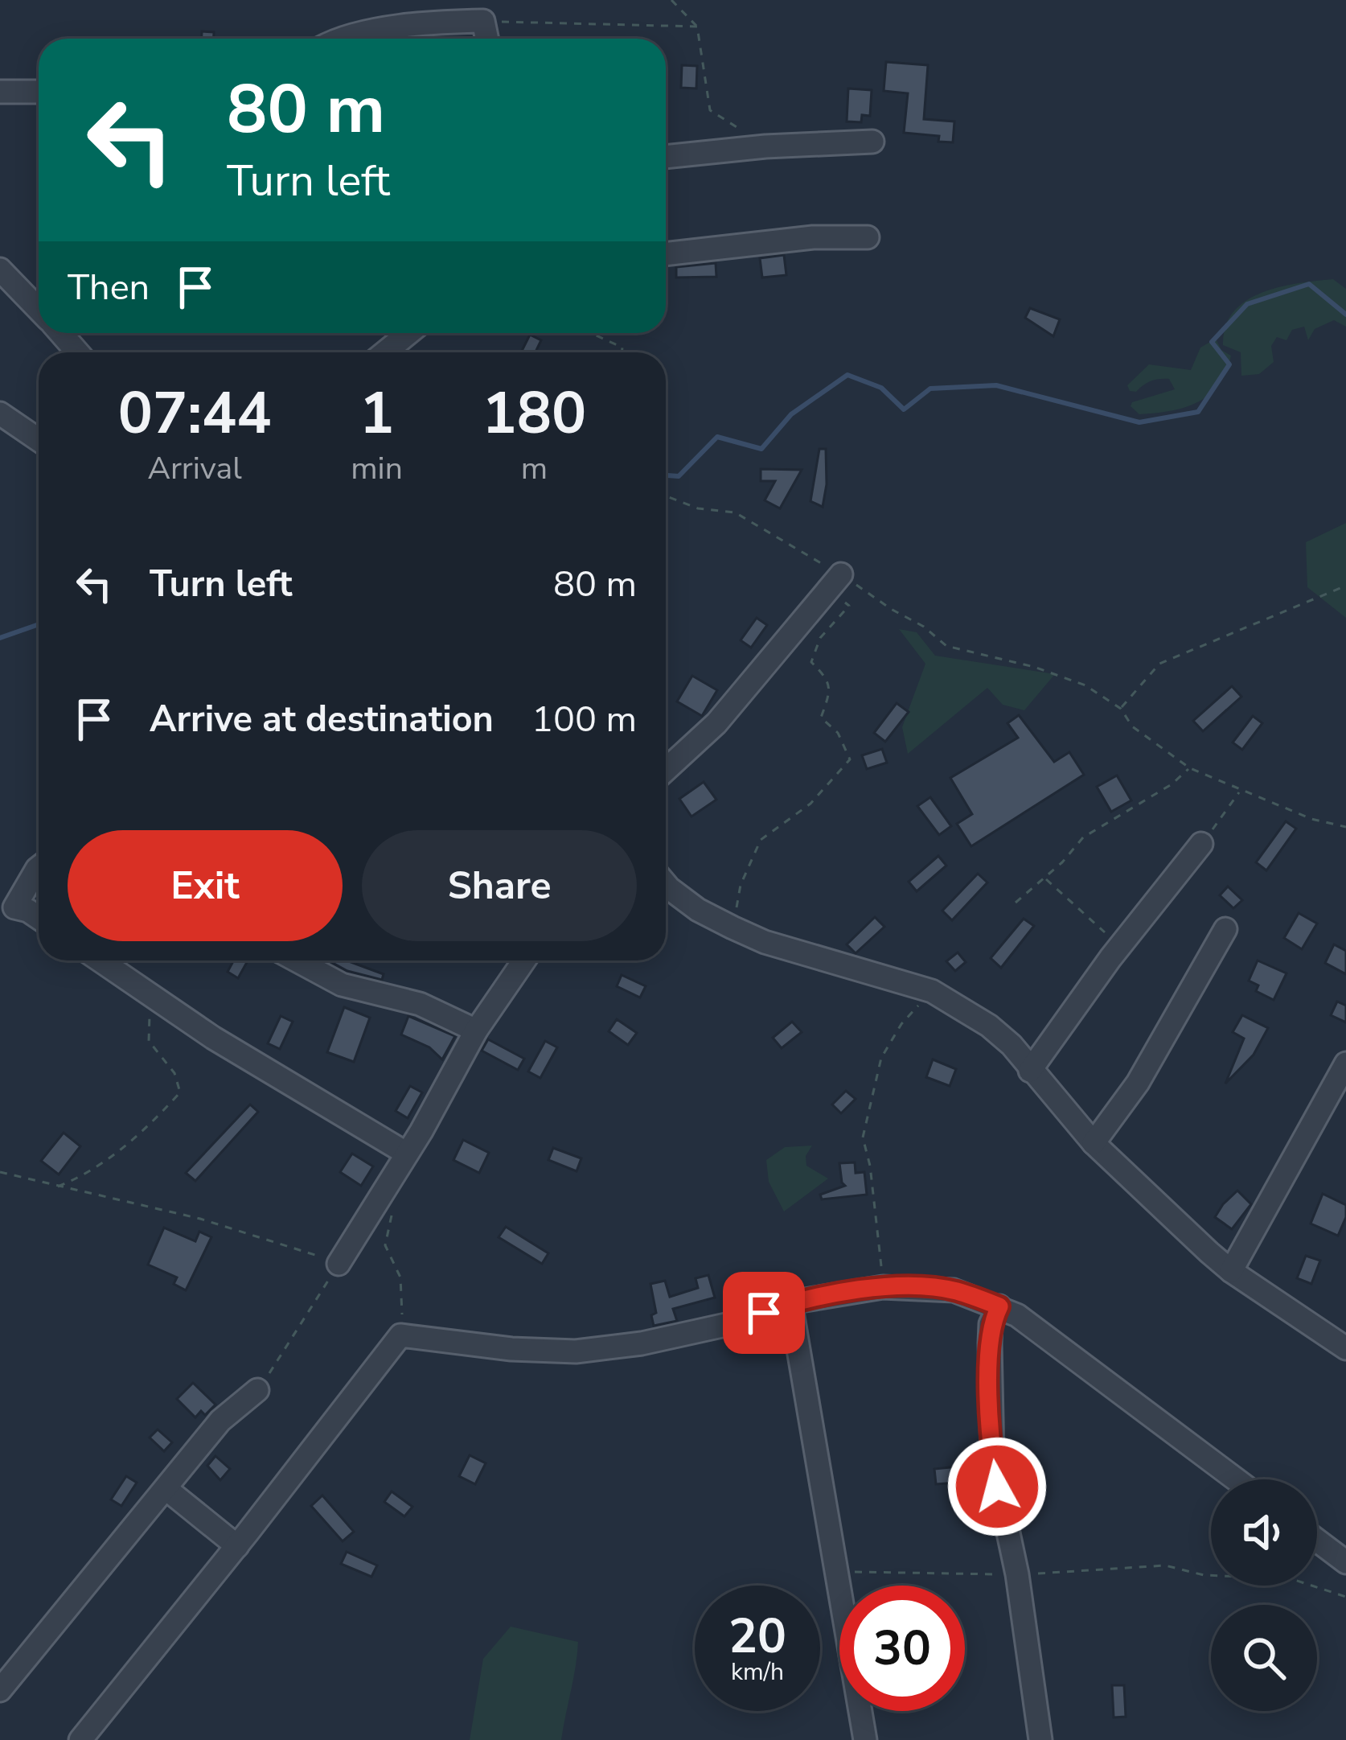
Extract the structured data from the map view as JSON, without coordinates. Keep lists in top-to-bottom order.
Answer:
{
  "page": {
    "turn": ["80 m", "Turn left"],
    "then": "Then",
    "eta": [
      "07:44",
      "Arrival",
      "1",
      "min",
      "180",
      "m"
    ],
    "list": [
      {
        "name": "Turn left",
        "value": "80 m"
      },
      {
        "name": "Arrive at destination",
        "value": "100 m"
      }
    ],
    "buttons": ["Exit", "Share"],
    "speed": "20 km/h",
    "limit": "30"
  }
}
